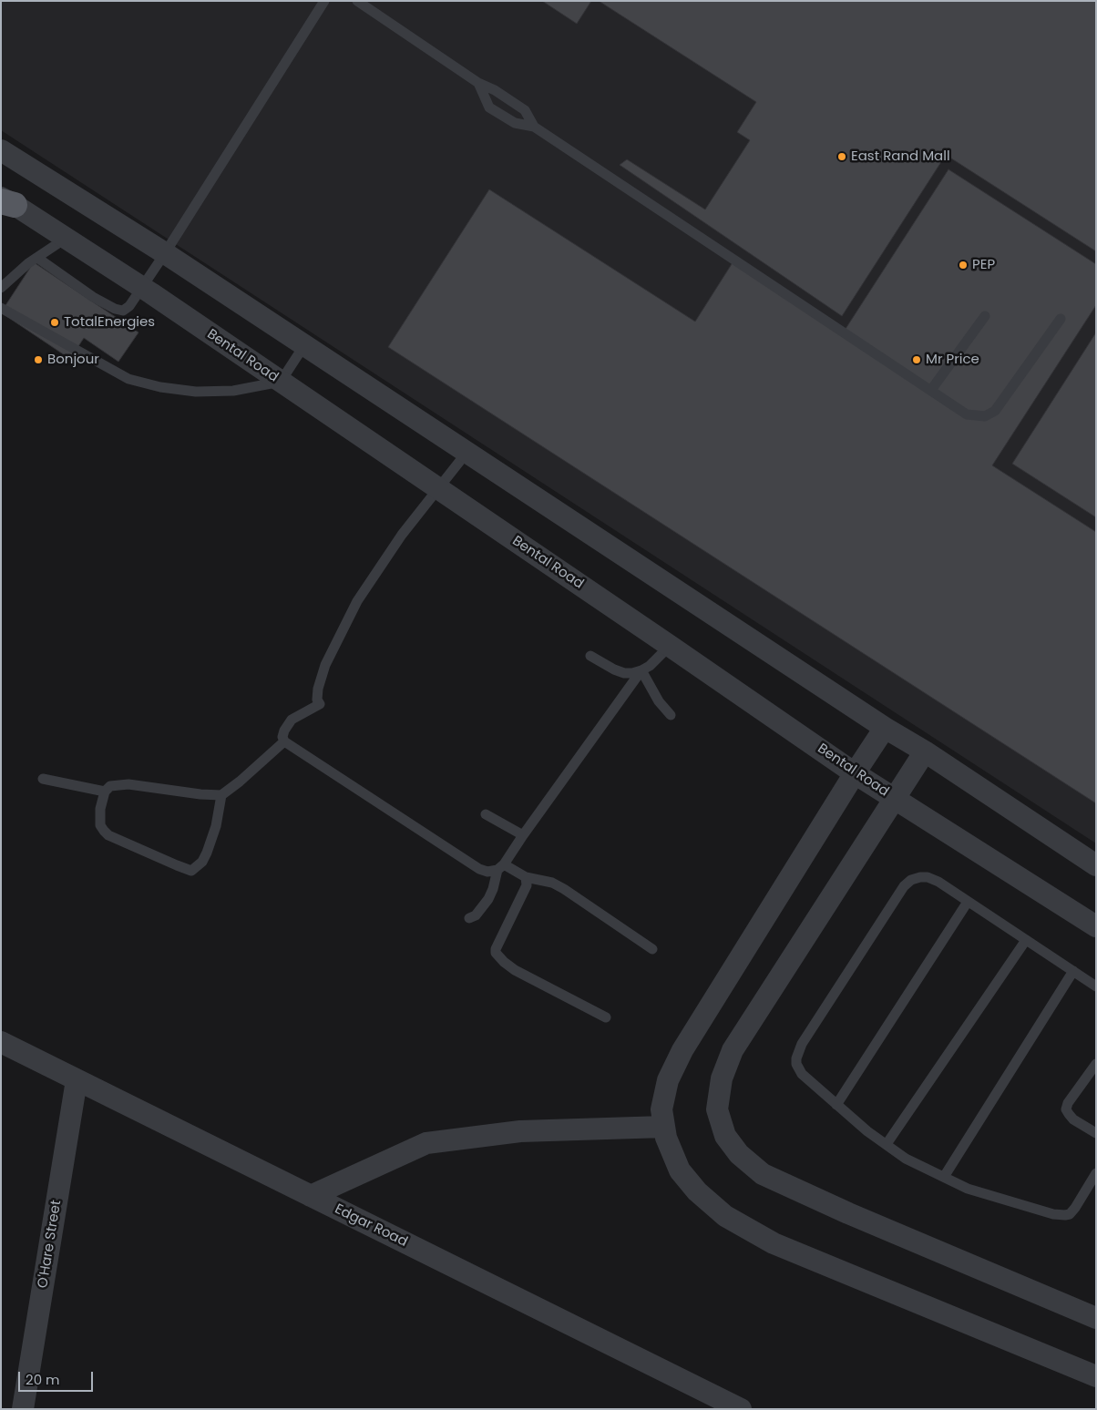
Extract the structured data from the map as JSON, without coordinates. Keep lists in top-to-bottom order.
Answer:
{
  "streets": {
    "street": ["Bental Road", "Edgar Road", "O'Hare Street"]
  },
  "crossings": [
    ["Edgar Road", "O'Hare Street"]
  ],
  "places": [
    "East Rand Mall",
    "PEP",
    "TotalEnergies",
    "Bonjour",
    "Mr Price"
  ],
  "scale_bar": "20 m"
}
